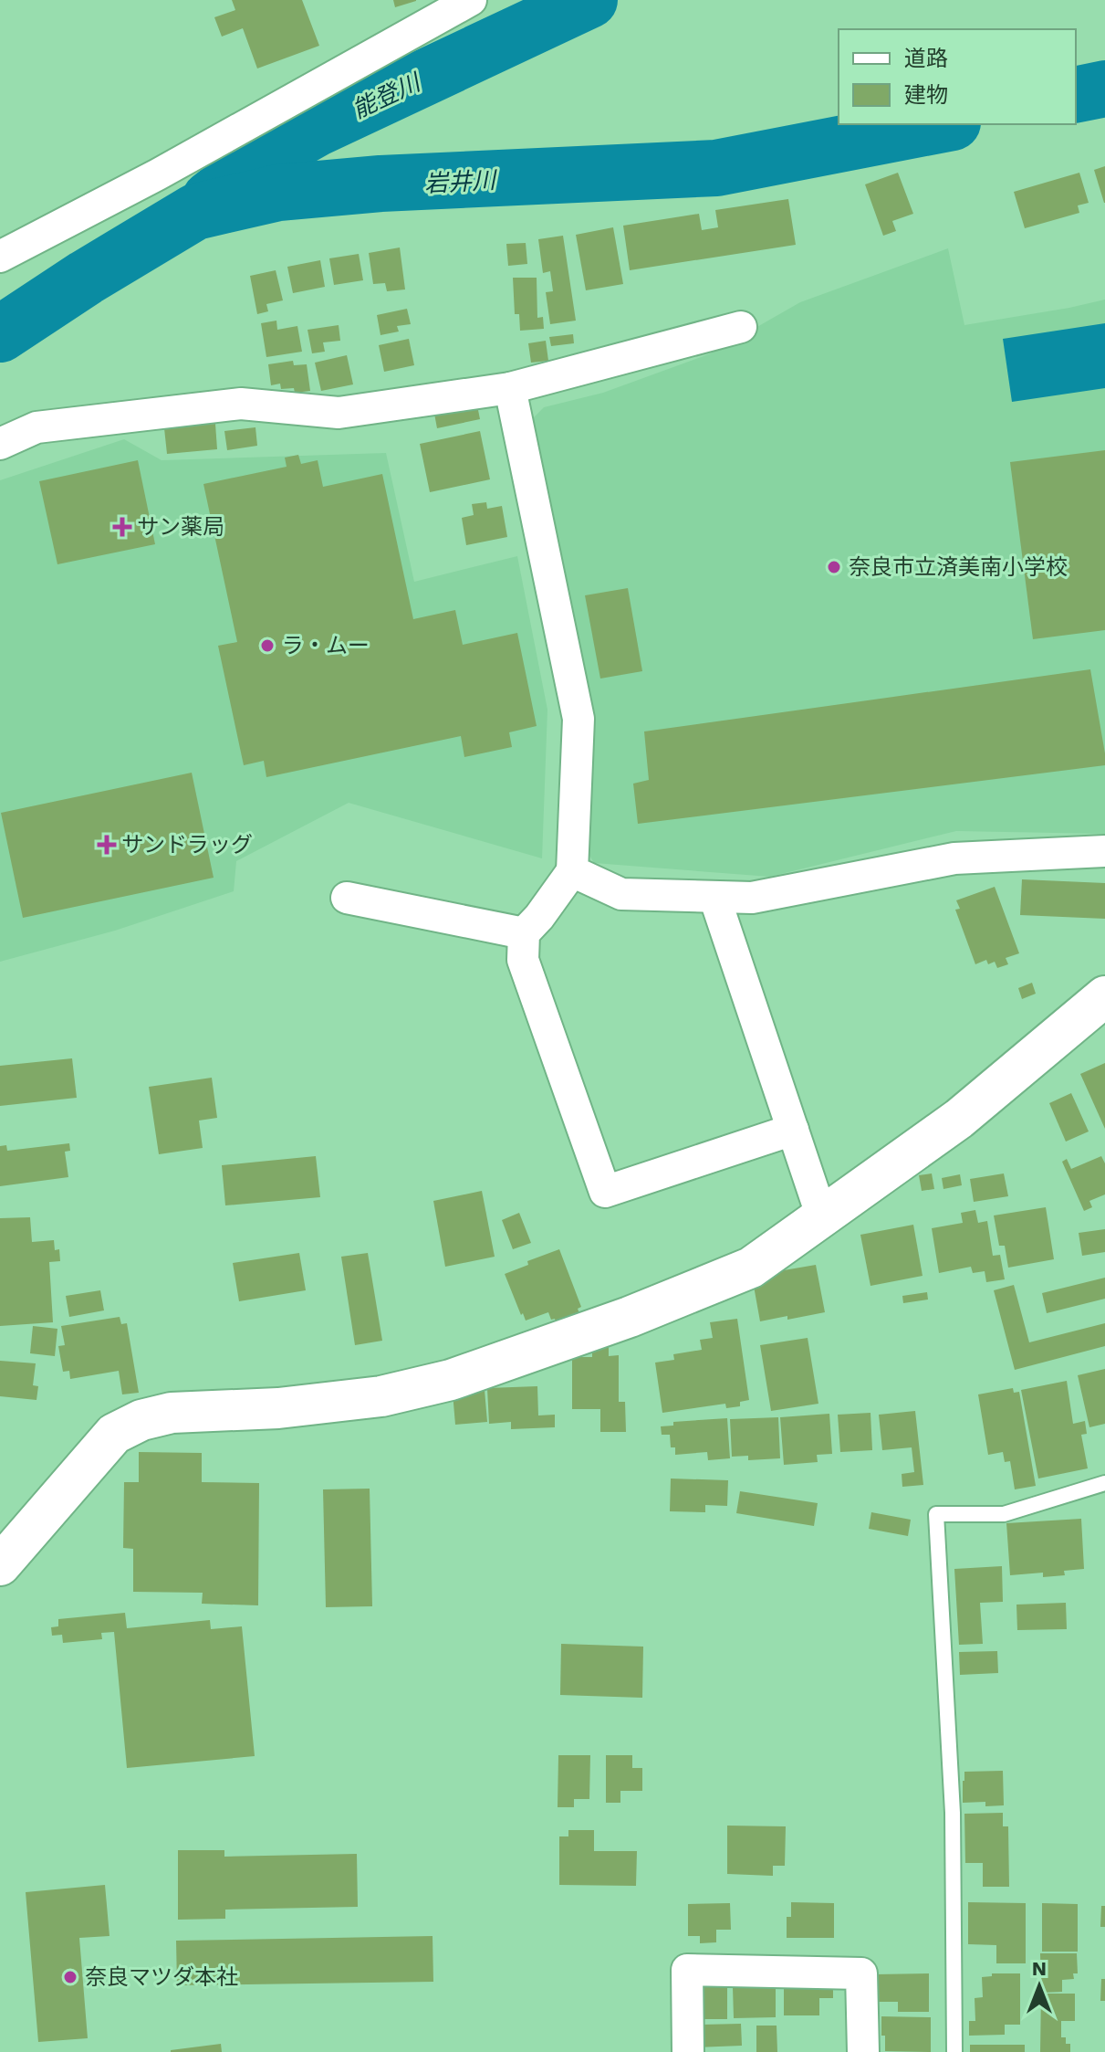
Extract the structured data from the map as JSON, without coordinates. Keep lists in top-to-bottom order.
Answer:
{
  "water": ["能登川", "岩井川"],
  "places": {
    "health": ["サン薬局", "サンドラッグ"],
    "other": ["奈良市立済美南小学校", "ラ・ムー", "奈良マツダ本社"]
  },
  "legend": ["道路", "建物"],
  "north": "top"
}
